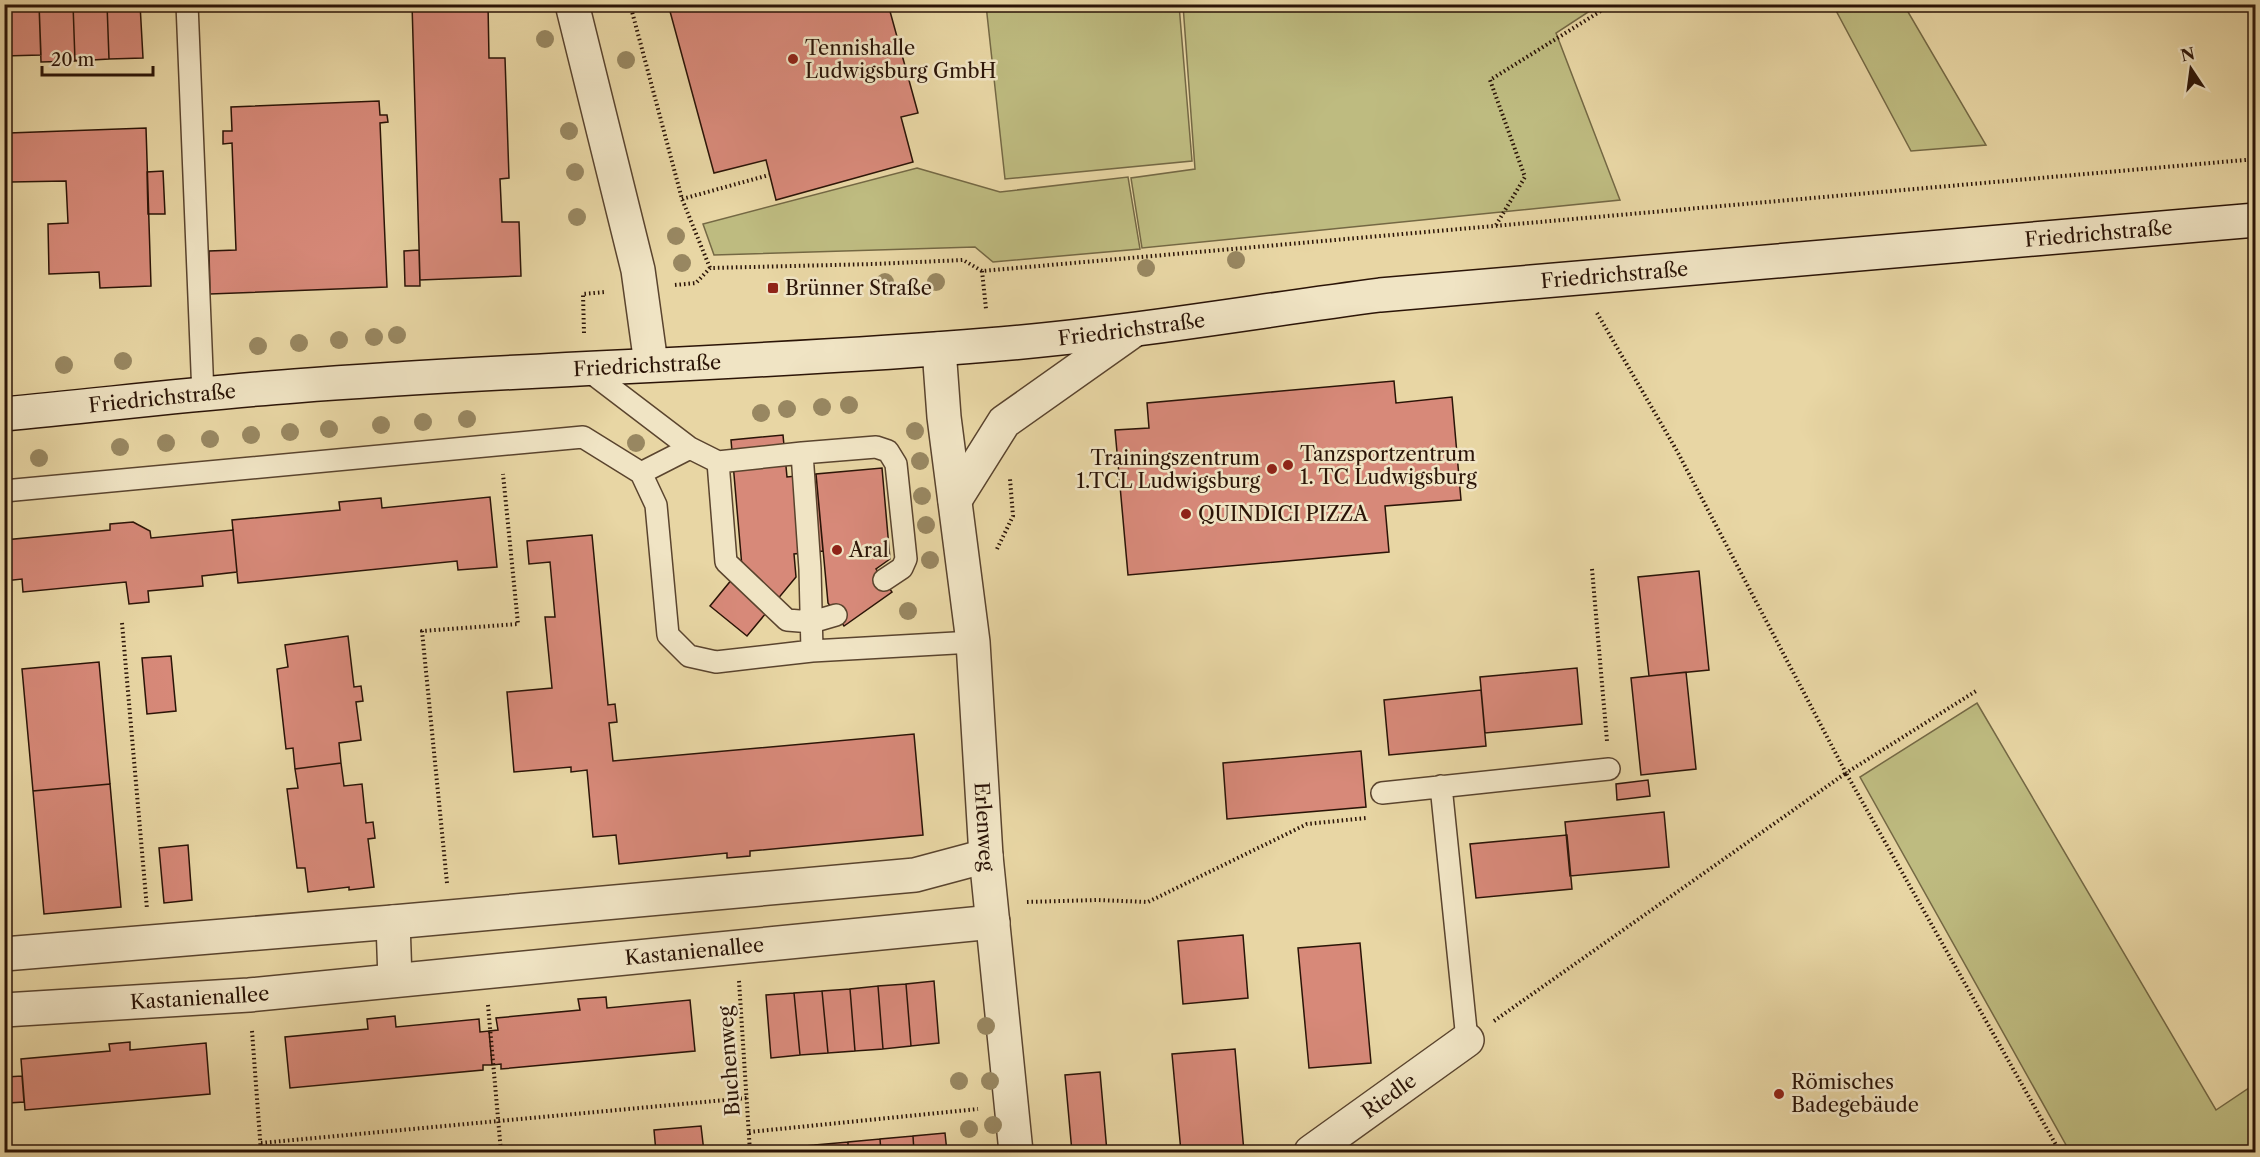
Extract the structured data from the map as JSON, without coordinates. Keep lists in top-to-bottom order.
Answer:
{
  "streets": {
    "street": [
      "Friedrichstraße",
      "Erlenweg",
      "Kastanienallee",
      "Riedle"
    ],
    "path": ["Buchenweg"]
  },
  "crossings": [
    ["Friedrichstraße", "Erlenweg"],
    ["Erlenweg", "Kastanienallee"]
  ],
  "places": {
    "other": [
      "Tennishalle Ludwigsburg GmbH",
      "Tanzsportzentrum 1. TC Ludwigsburg",
      "Trainingszentrum 1.TCL Ludwigsburg",
      "QUINDICI PIZZA",
      "Aral",
      "Römisches Badegebäude"
    ],
    "transit": ["Brünner Straße"]
  },
  "scale_bar": "20 m",
  "north": "top"
}
